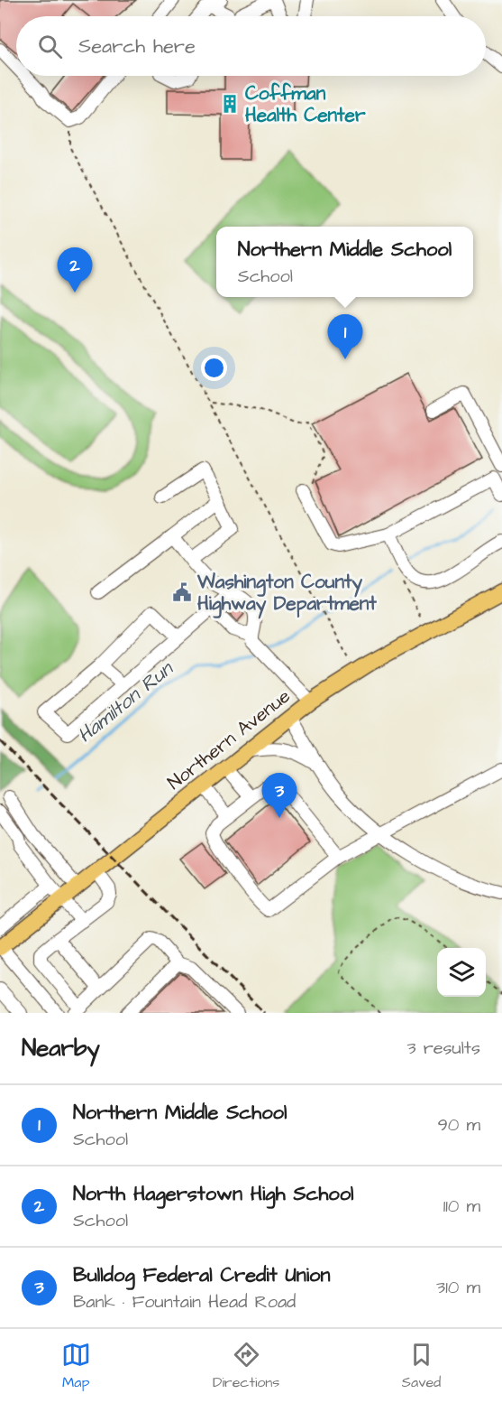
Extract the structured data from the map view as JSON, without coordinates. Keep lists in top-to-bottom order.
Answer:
{
  "streets": {
    "main road": ["Northern Avenue"]
  },
  "water": ["Hamilton Run"],
  "places": {
    "building": ["Coffman Health Center"],
    "public building": ["Washington County Highway Department"]
  },
  "page": {
    "search": "Search here",
    "popup": ["Northern Middle School", "School"],
    "pins": ["2", "1", "3"],
    "heading": ["Nearby", "3 results"],
    "list": [
      {
        "mark": "1",
        "name": "Northern Middle School",
        "note": "School",
        "value": "90 m"
      },
      {
        "mark": "2",
        "name": "North Hagerstown High School",
        "note": "School",
        "value": "110 m"
      },
      {
        "mark": "3",
        "name": "Bulldog Federal Credit Union",
        "note": "Bank · Fountain Head Road",
        "value": "310 m"
      }
    ],
    "nav": ["Map", "Directions", "Saved"]
  }
}
